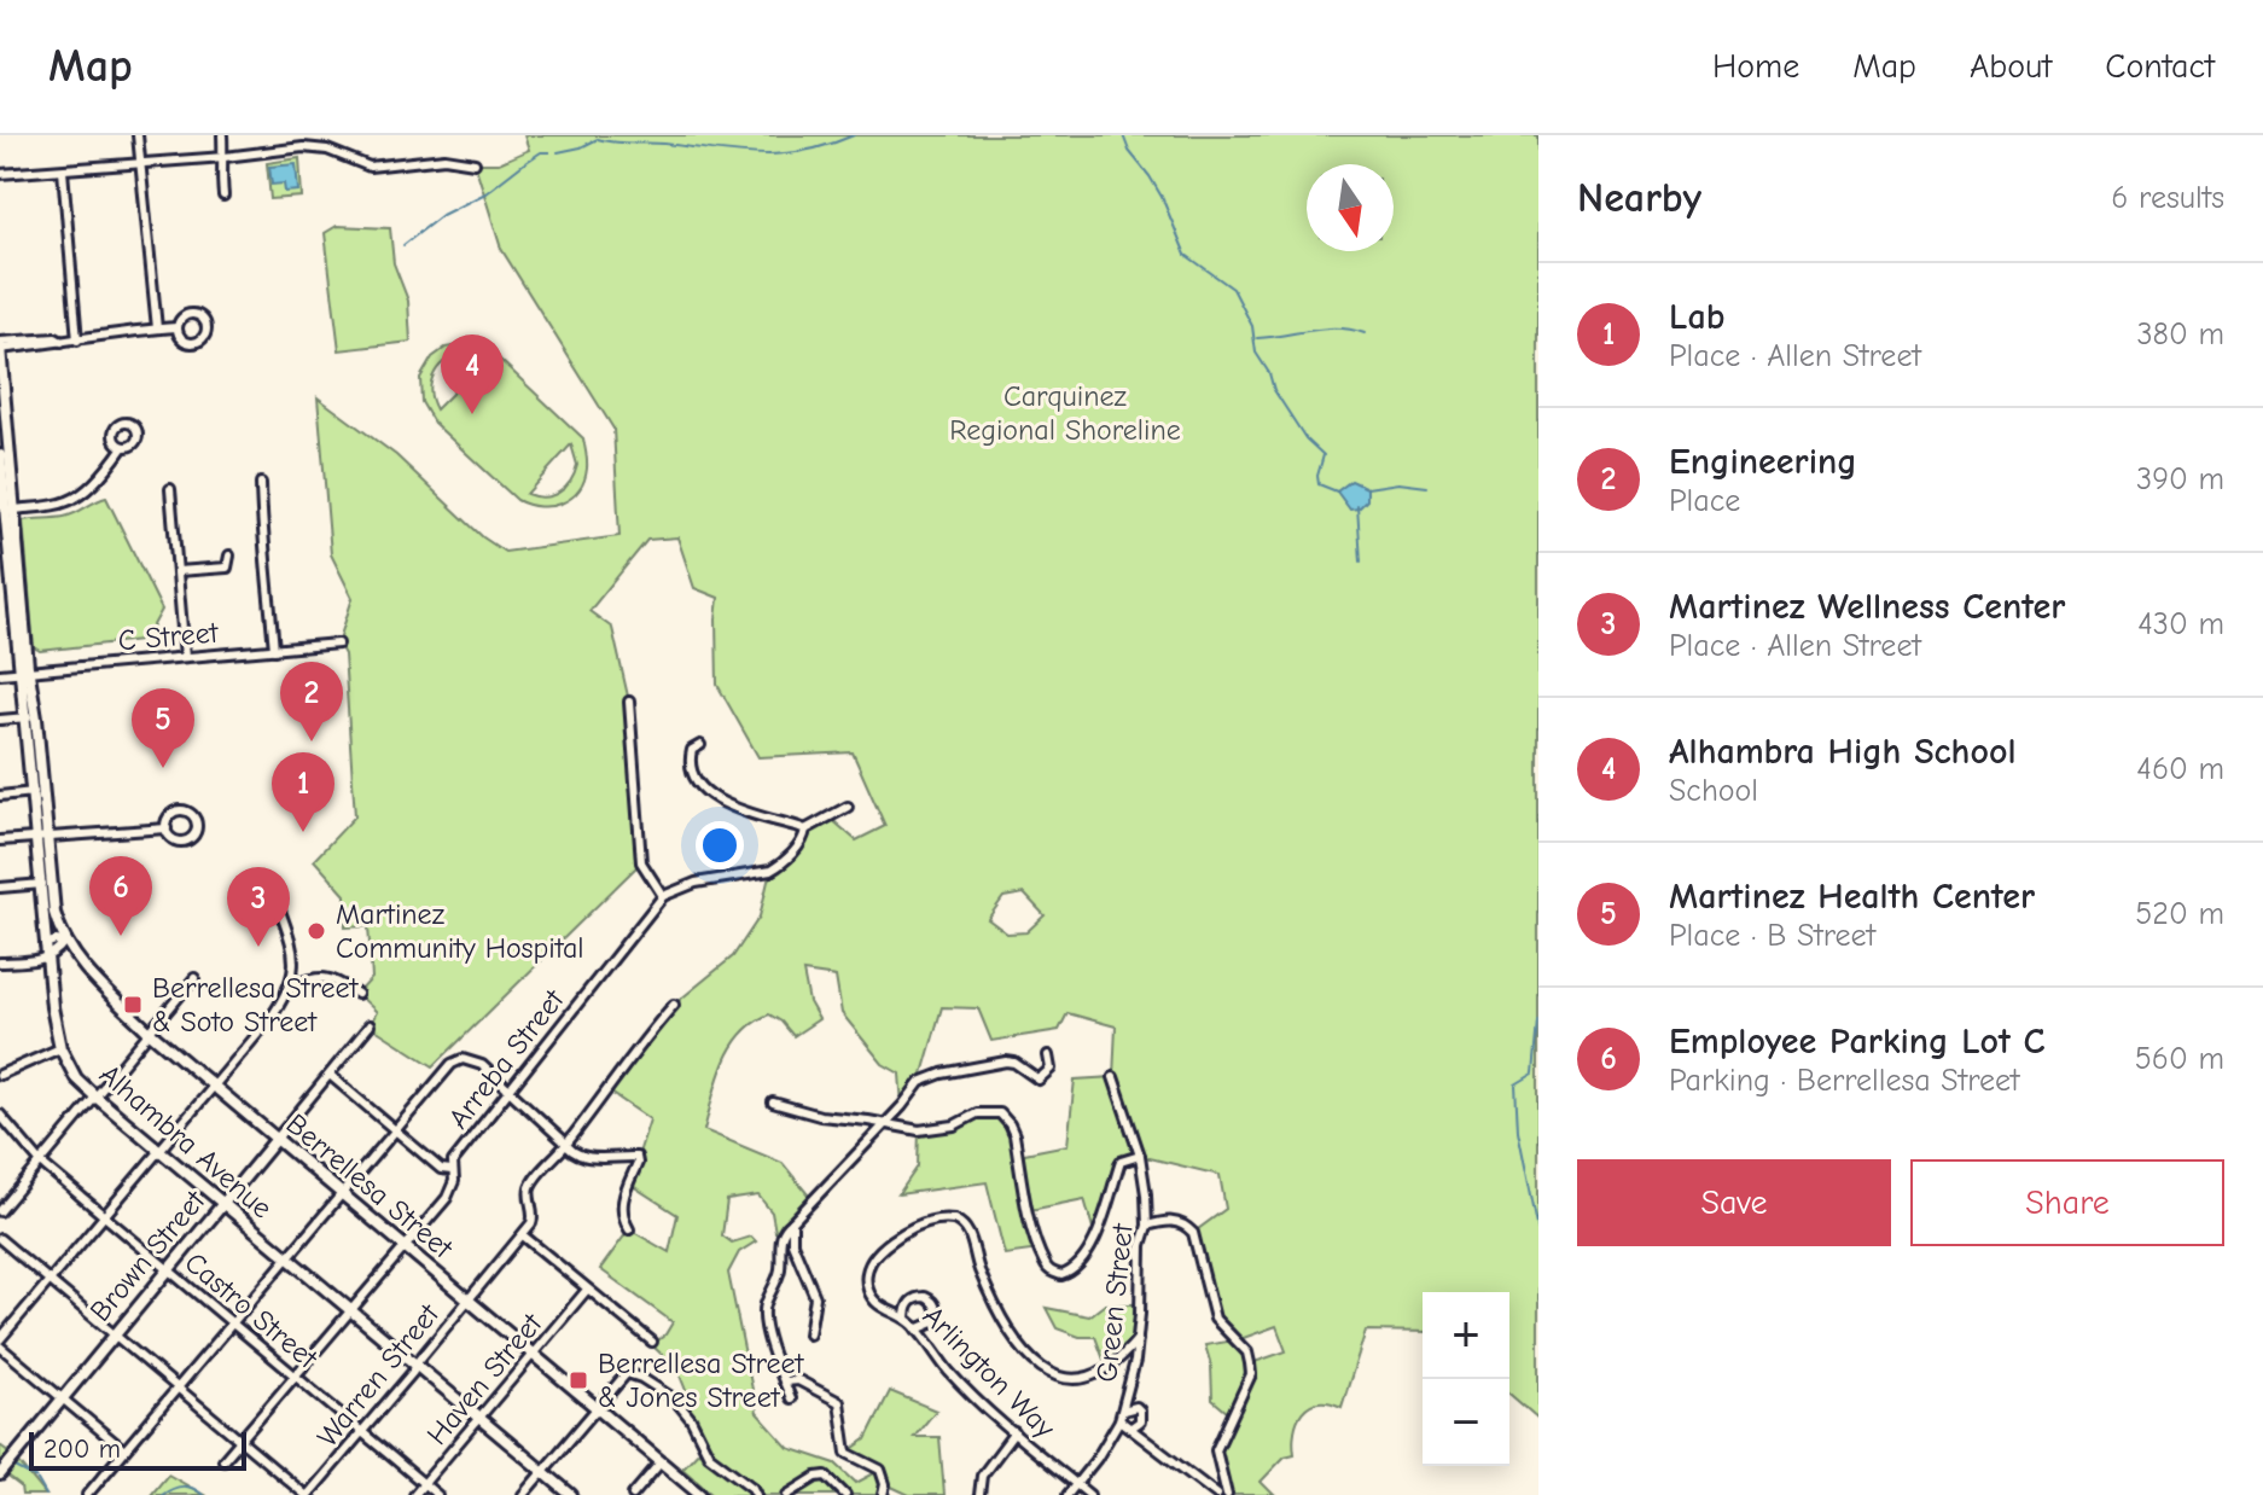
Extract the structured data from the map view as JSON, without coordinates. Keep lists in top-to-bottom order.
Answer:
{
  "streets": {
    "main road": ["Alhambra Avenue", "Berrellesa Street", "Brown Street"],
    "street": [
      "C Street",
      "Arreba Street",
      "Green Street",
      "Castro Street",
      "Arlington Way",
      "Warren Street",
      "Haven Street"
    ]
  },
  "crossings": [
    ["C Street", "Alhambra Avenue"],
    ["Arreba Street", "Alhambra Avenue"],
    ["Arreba Street", "Berrellesa Street"],
    ["Arreba Street", "Castro Street"],
    ["Alhambra Avenue", "Berrellesa Street"],
    ["Alhambra Avenue", "Brown Street"],
    ["Alhambra Avenue", "Warren Street"],
    ["Alhambra Avenue", "Haven Street"],
    ["Berrellesa Street", "Brown Street"],
    ["Berrellesa Street", "Warren Street"],
    ["Berrellesa Street", "Haven Street"],
    ["Brown Street", "Castro Street"],
    ["Green Street", "Arlington Way"],
    ["Castro Street", "Warren Street"],
    ["Castro Street", "Haven Street"]
  ],
  "parks": ["Carquinez Regional Shoreline"],
  "places": {
    "other": ["Martinez Community Hospital"],
    "transit": ["Berrellesa Street & Soto Street", "Berrellesa Street & Jones Street"]
  },
  "scale_bar": "200 m",
  "north": "bottom",
  "page": {
    "header": "Map",
    "nav": [
      "Home",
      "Map",
      "About",
      "Contact"
    ],
    "heading": ["Nearby", "6 results"],
    "list": [
      {
        "mark": "1",
        "name": "Lab",
        "note": "Place · Allen Street",
        "value": "380 m"
      },
      {
        "mark": "2",
        "name": "Engineering",
        "note": "Place",
        "value": "390 m"
      },
      {
        "mark": "3",
        "name": "Martinez Wellness Center",
        "note": "Place · Allen Street",
        "value": "430 m"
      },
      {
        "mark": "4",
        "name": "Alhambra High School",
        "note": "School",
        "value": "460 m"
      },
      {
        "mark": "5",
        "name": "Martinez Health Center",
        "note": "Place · B Street",
        "value": "520 m"
      },
      {
        "mark": "6",
        "name": "Employee Parking Lot C",
        "note": "Parking · Berrellesa Street",
        "value": "560 m"
      }
    ],
    "pins": [
      "4",
      "2",
      "5",
      "1",
      "6",
      "3"
    ],
    "buttons": ["Save", "Share"],
    "map_buttons": ["+", "−"],
    "scale": "200 m"
  }
}
